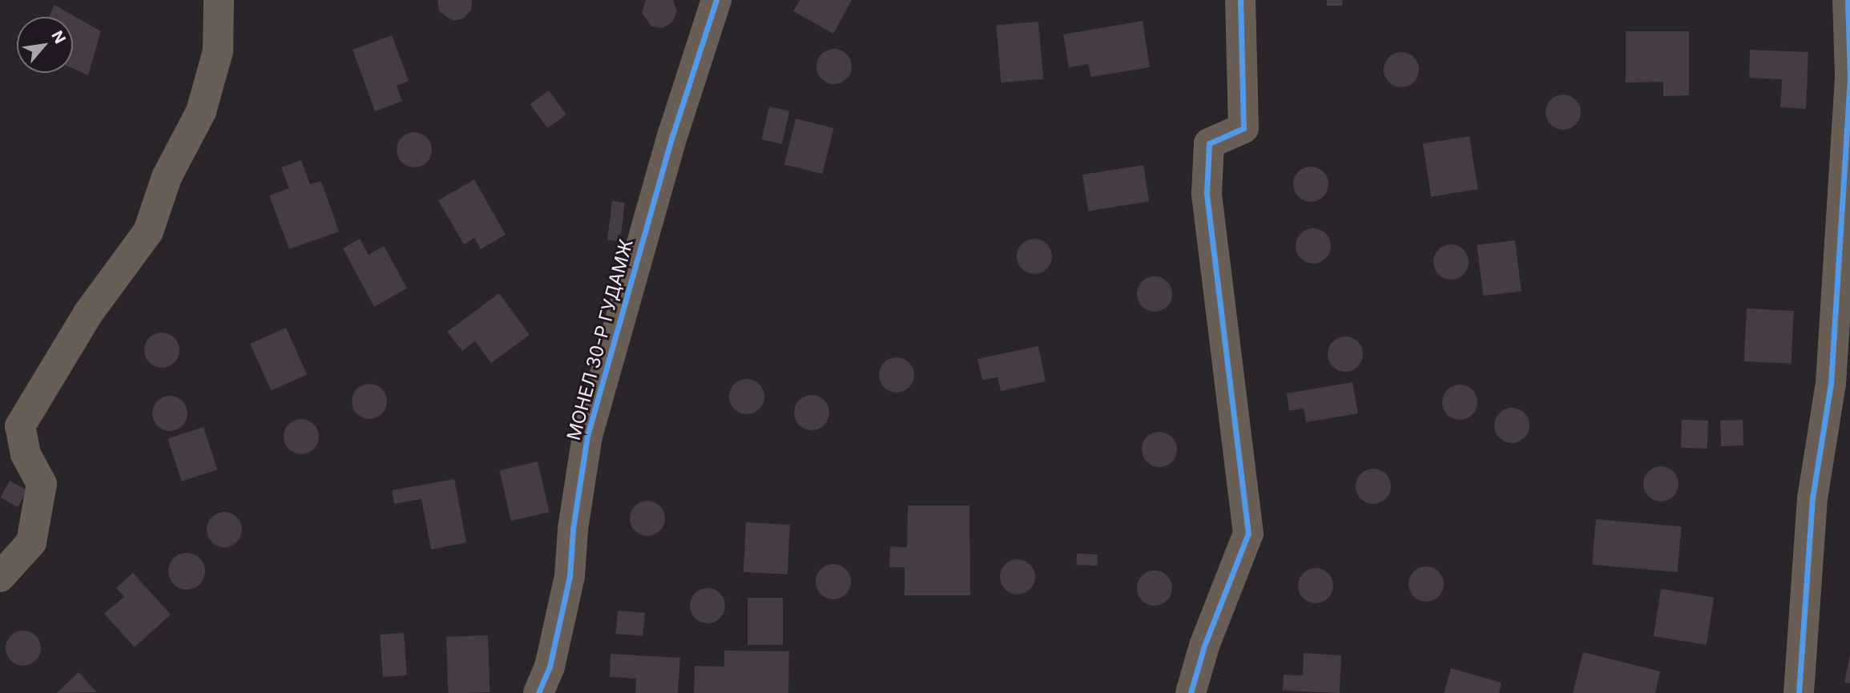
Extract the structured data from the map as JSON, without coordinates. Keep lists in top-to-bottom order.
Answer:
{
  "streets": {
    "street": ["МОНЕЛ 30-Р ГУДАМЖ"]
  },
  "north": "top right"
}
